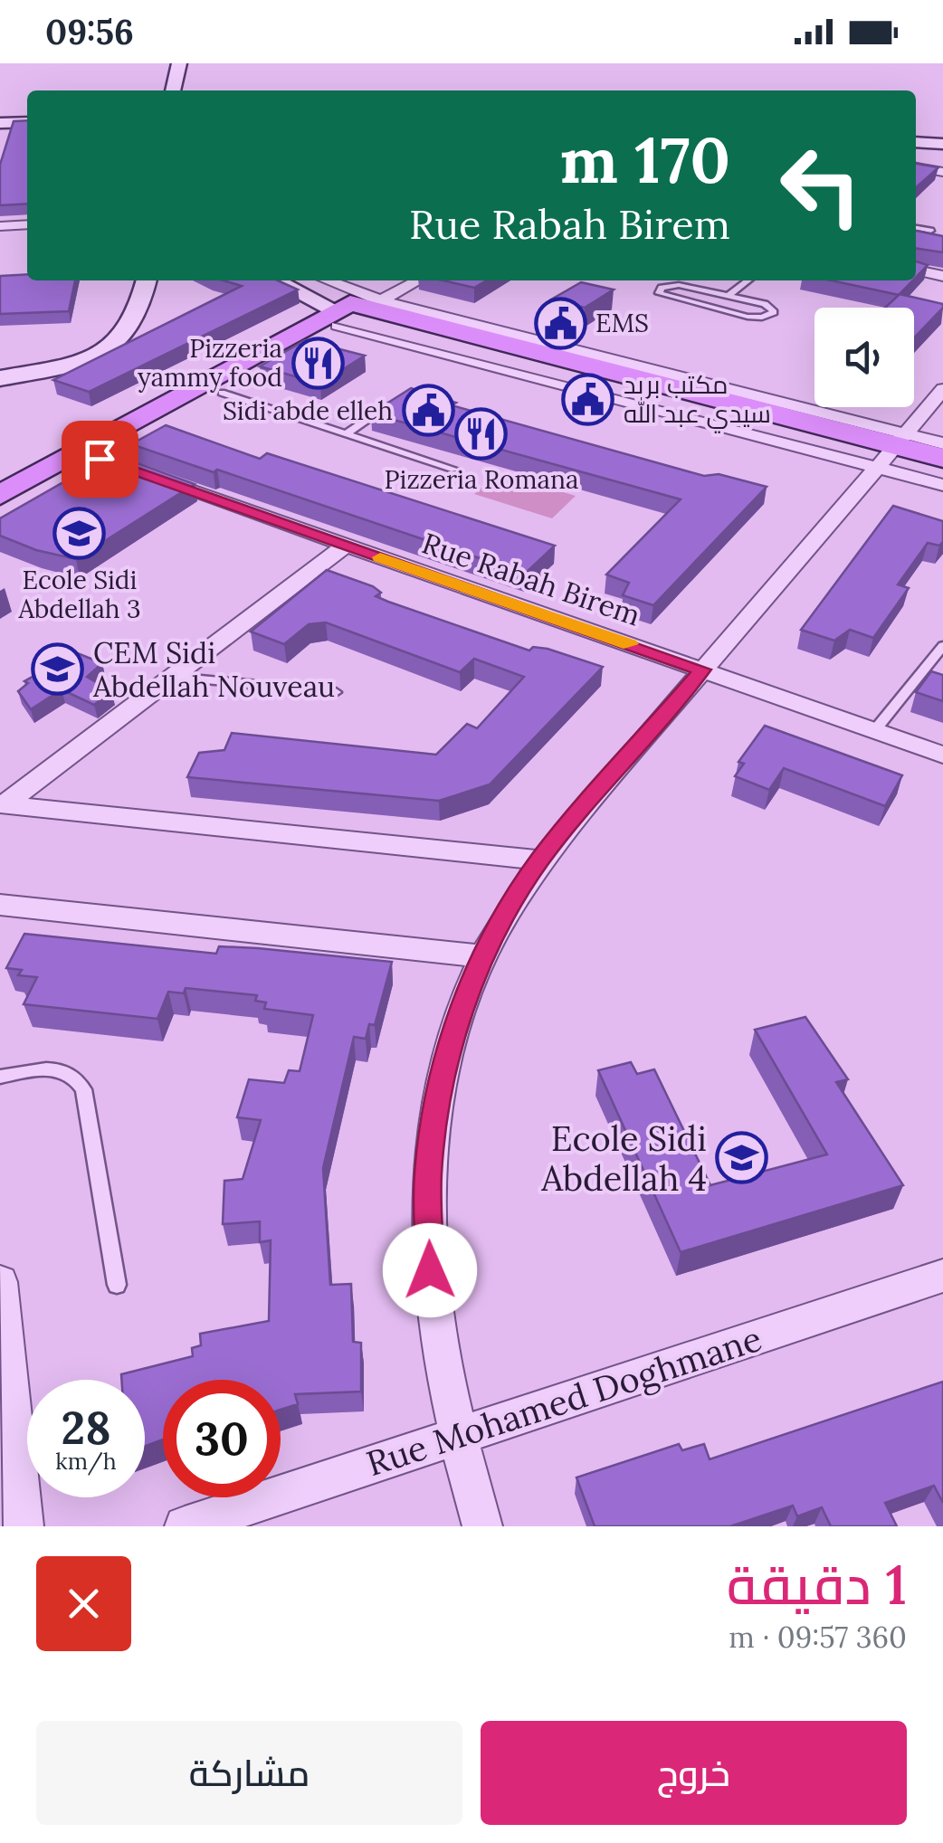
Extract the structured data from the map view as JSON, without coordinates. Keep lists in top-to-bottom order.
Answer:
{
  "streets": {
    "street": ["Rue Rabah Birem", "Rue Mohamed Doghmane"]
  },
  "places": {
    "public building": ["EMS", "مكتب بريد سيدي عبد الله", "Sidi abde elleh"],
    "restaurant": ["Pizzeria yammy food", "Pizzeria Romana"],
    "school or university": ["Ecole Sidi Abdellah 3", "CEM Sidi Abdellah Nouveau", "Ecole Sidi Abdellah 4"]
  },
  "page": {
    "status": "09:56",
    "turn": ["170 m", "Rue Rabah Birem"],
    "speed": "28 km/h",
    "limit": "30",
    "heading": ["1 دقيقة", "360 m · 09:57"],
    "buttons": ["خروج", "مشاركة"]
  }
}
